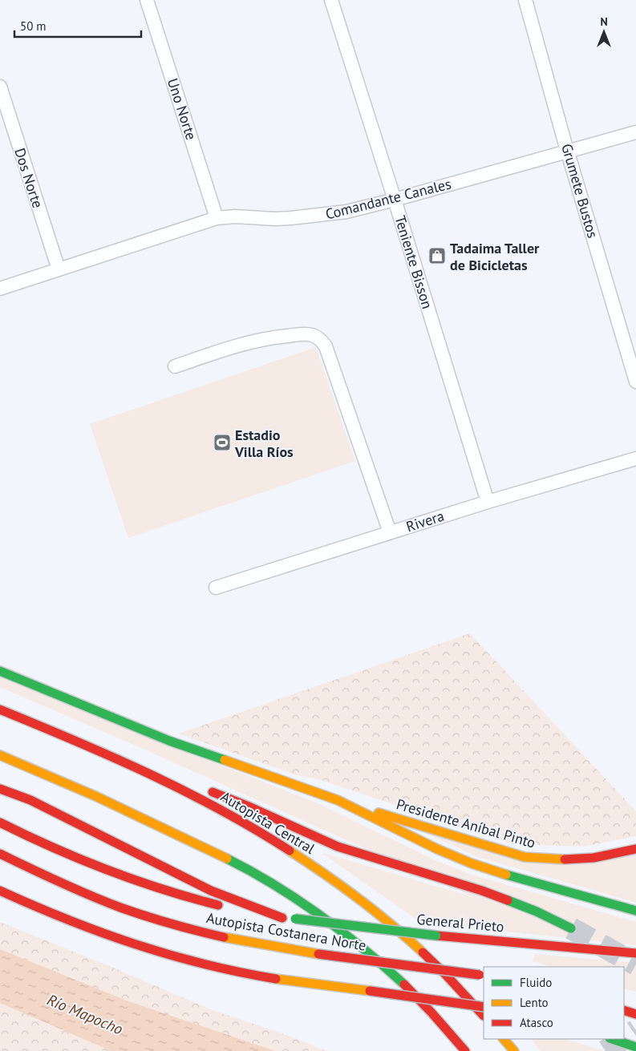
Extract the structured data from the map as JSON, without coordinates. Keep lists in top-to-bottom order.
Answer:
{
  "streets": {
    "main road": [
      "Autopista Central",
      "Presidente Aníbal Pinto",
      "General Prieto",
      "Autopista Costanera Norte"
    ],
    "street": [
      "Uno Norte",
      "Dos Norte",
      "Grumete Bustos",
      "Comandante Canales",
      "Teniente Bisson",
      "Rivera"
    ]
  },
  "crossings": [
    ["Uno Norte", "Comandante Canales"],
    ["Dos Norte", "Comandante Canales"],
    ["Grumete Bustos", "Comandante Canales"],
    ["Comandante Canales", "Teniente Bisson"],
    ["Teniente Bisson", "Rivera"]
  ],
  "water": ["Río Mapocho"],
  "places": {
    "shop": ["Tadaima Taller de Bicicletas"],
    "sports": ["Estadio Villa Ríos"]
  },
  "legend": ["Fluido", "Lento", "Atasco"],
  "scale_bar": "50 m",
  "north": "top"
}
